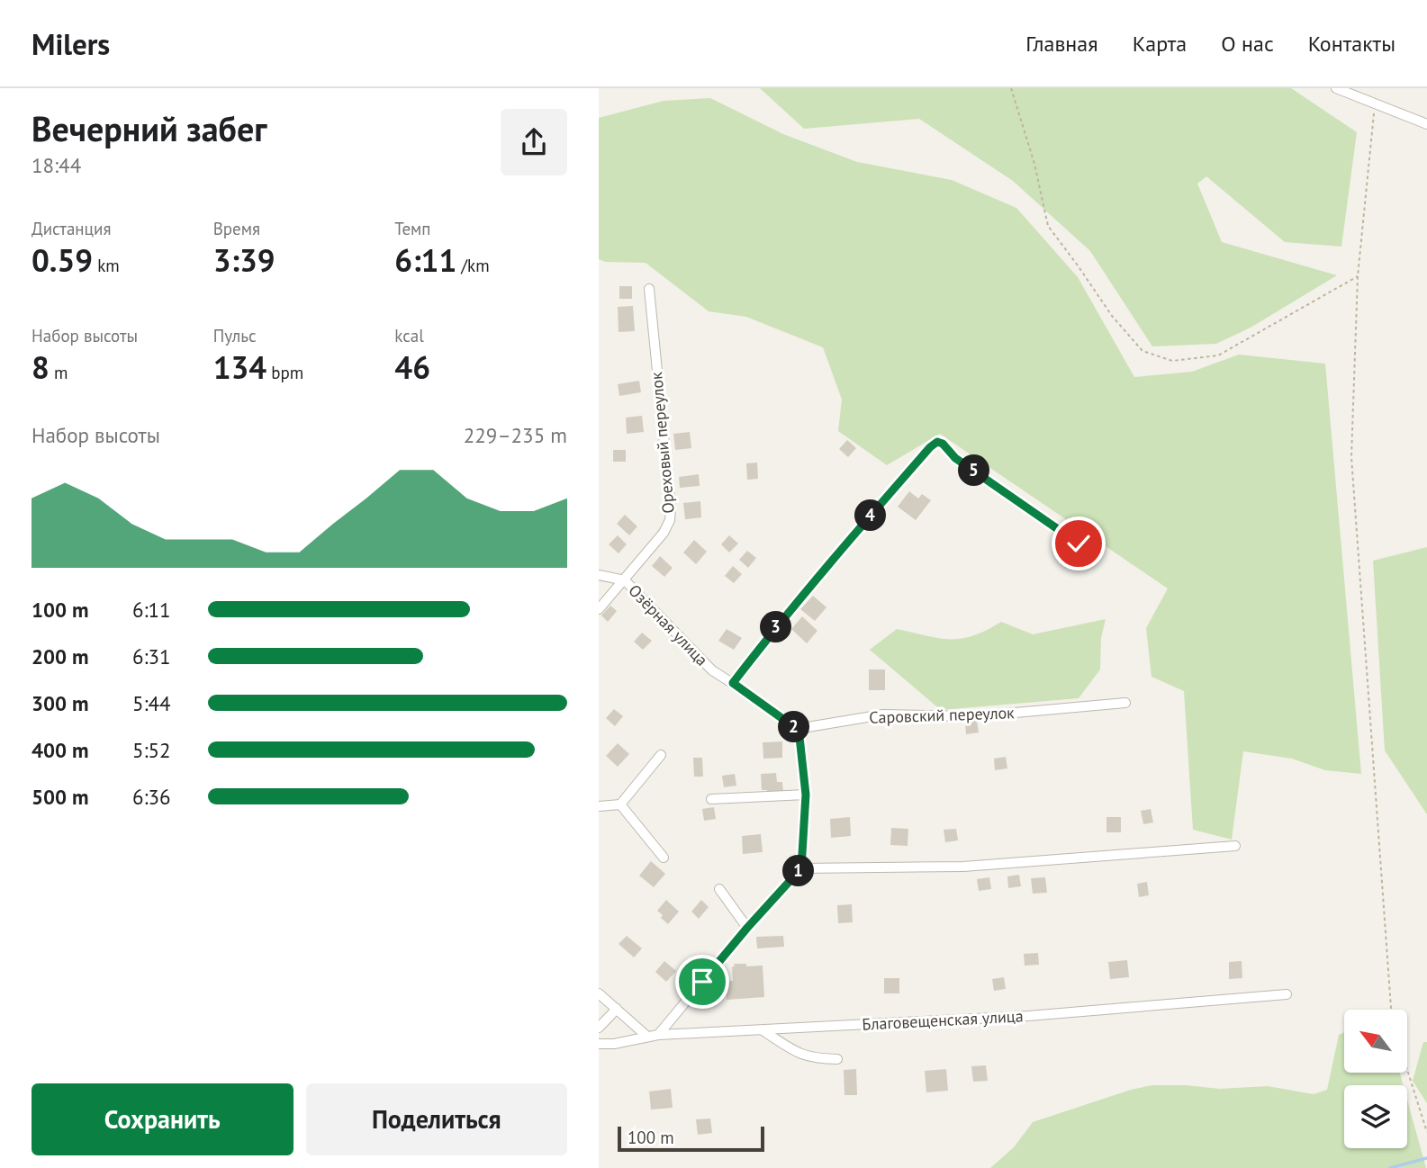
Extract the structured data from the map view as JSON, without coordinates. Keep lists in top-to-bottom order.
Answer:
{
  "streets": {
    "street": [
      "Ореховый переулок",
      "Озёрная улица",
      "Саровский переулок",
      "Благовещенская улица"
    ]
  },
  "crossings": [
    ["Ореховый переулок", "Озёрная улица"],
    ["Озёрная улица", "Саровский переулок"]
  ],
  "scale_bar": "100 m",
  "north": "top left",
  "page": {
    "header": "Milers",
    "nav": [
      "Главная",
      "Карта",
      "О нас",
      "Контакты"
    ],
    "heading": ["Вечерний забег", "18:44"],
    "stats": [
      ["Дистанция", "0.59 km"],
      ["Время", "3:39"],
      ["Темп", "6:11 /km"],
      ["Набор высоты", "8 m"],
      ["Пульс", "134 bpm"],
      ["kcal", "46"]
    ],
    "chart": ["Набор высоты", "229–235 m"],
    "pins": [
      "5",
      "4",
      "3",
      "2",
      "1"
    ],
    "list": [
      {
        "name": "100 m",
        "note": "6:11"
      },
      {
        "name": "200 m",
        "note": "6:31"
      },
      {
        "name": "300 m",
        "note": "5:44"
      },
      {
        "name": "400 m",
        "note": "5:52"
      },
      {
        "name": "500 m",
        "note": "6:36"
      }
    ],
    "buttons": ["Сохранить", "Поделиться"],
    "scale": "100 m"
  }
}
